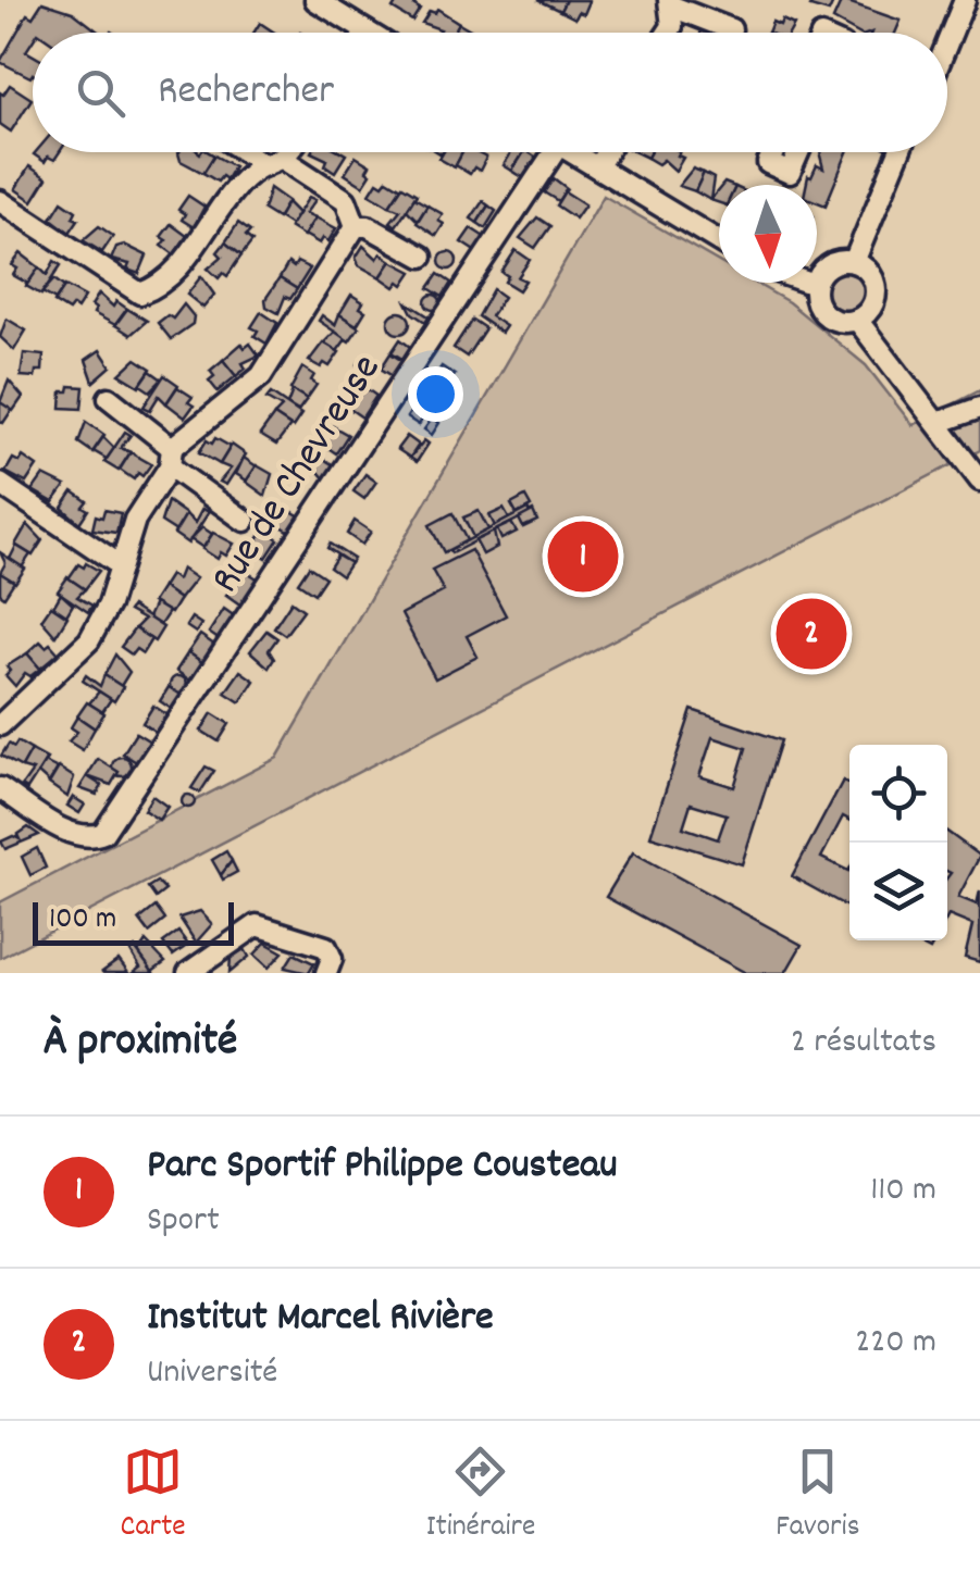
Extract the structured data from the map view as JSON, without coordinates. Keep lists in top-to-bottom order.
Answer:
{
  "streets": {
    "street": ["Rue de Chevreuse"]
  },
  "scale_bar": "100 m",
  "north": "bottom",
  "page": {
    "search": "Rechercher",
    "pins": ["1", "2"],
    "scale": "100 m",
    "heading": ["À proximité", "2 résultats"],
    "list": [
      {
        "mark": "1",
        "name": "Parc Sportif Philippe Cousteau",
        "note": "Sport",
        "value": "110 m"
      },
      {
        "mark": "2",
        "name": "Institut Marcel Rivière",
        "note": "Université",
        "value": "220 m"
      }
    ],
    "nav": ["Carte", "Itinéraire", "Favoris"]
  }
}
